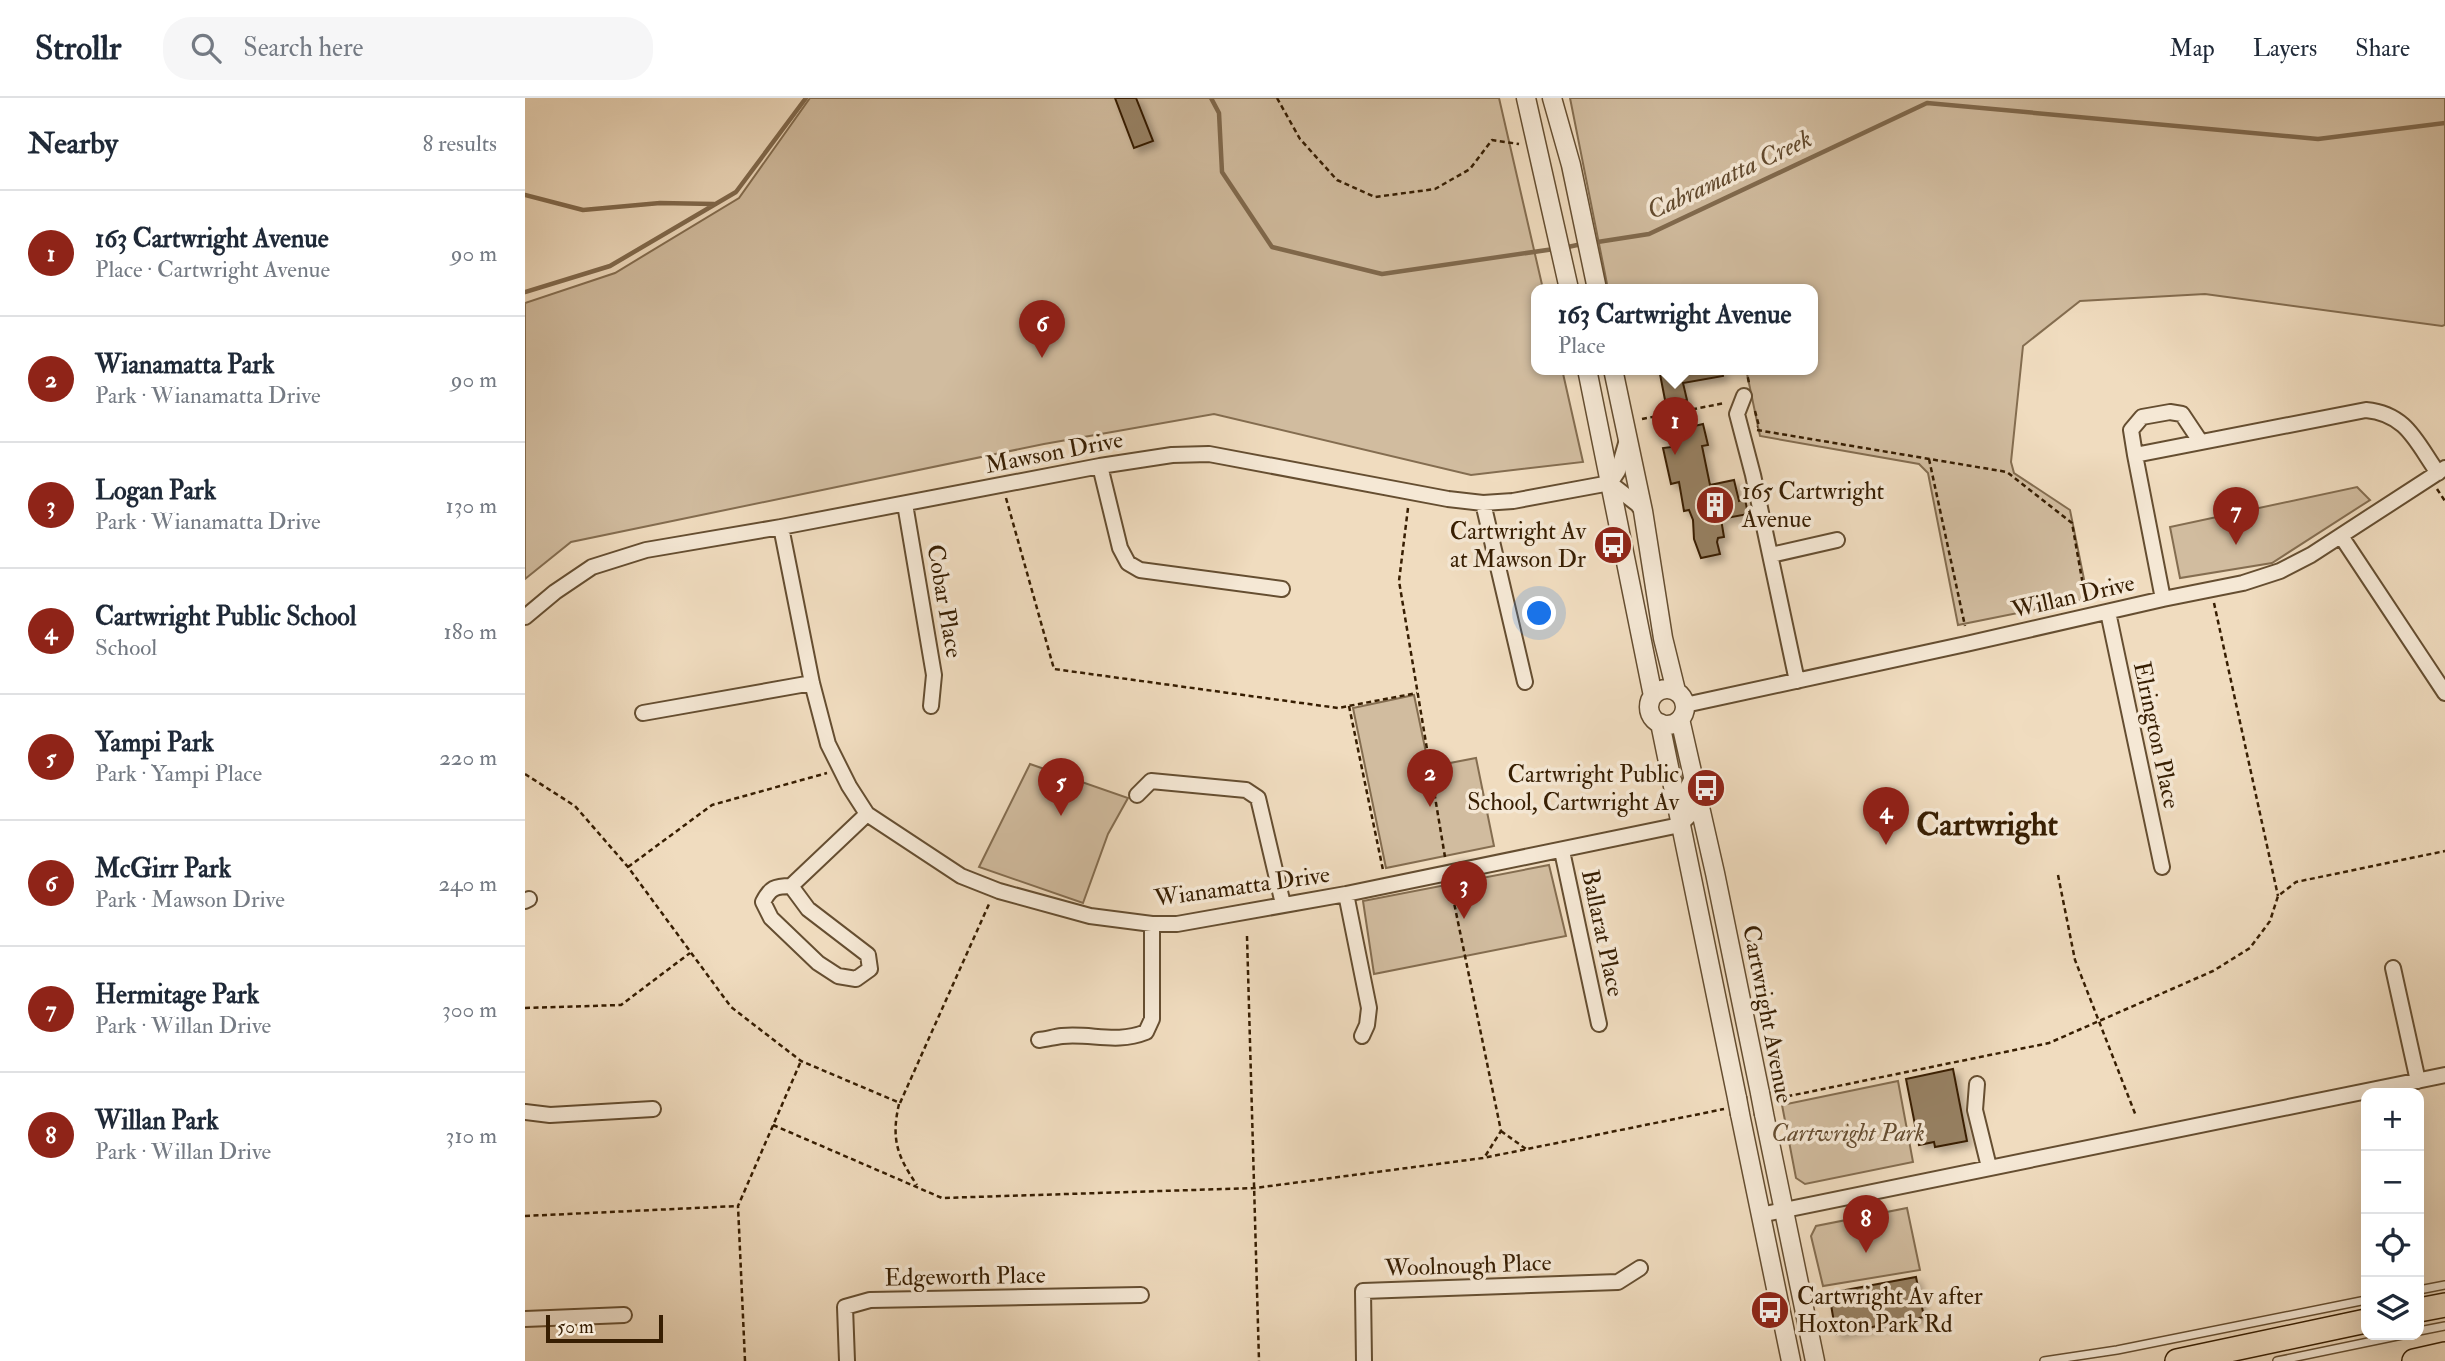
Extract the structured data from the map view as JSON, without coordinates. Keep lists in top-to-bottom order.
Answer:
{
  "streets": {
    "street": [
      "Mawson Drive",
      "Willan Drive",
      "Cobar Place",
      "Elrington Place",
      "Wianamatta Drive",
      "Ballarat Place",
      "Cartwright Avenue",
      "Woolnough Place",
      "Edgeworth Place"
    ]
  },
  "crossings": [
    ["Mawson Drive", "Cobar Place"],
    ["Mawson Drive", "Wianamatta Drive"],
    ["Willan Drive", "Elrington Place"],
    ["Willan Drive", "Cartwright Avenue"],
    ["Wianamatta Drive", "Ballarat Place"],
    ["Wianamatta Drive", "Cartwright Avenue"]
  ],
  "districts": ["Cartwright"],
  "water": ["Cabramatta Creek"],
  "parks": ["Cartwright Park"],
  "places": {
    "building": ["165 Cartwright Avenue"],
    "bus stop": ["Cartwright Av at Mawson Dr", "Cartwright Public School, Cartwright Av", "Cartwright Av after Hoxton Park Rd"]
  },
  "scale_bar": "50 m",
  "page": {
    "header": "Strollr",
    "search": "Search here",
    "nav": ["Map", "Layers", "Share"],
    "heading": ["Nearby", "8 results"],
    "list": [
      {
        "mark": "1",
        "name": "163 Cartwright Avenue",
        "note": "Place · Cartwright Avenue",
        "value": "90 m"
      },
      {
        "mark": "2",
        "name": "Wianamatta Park",
        "note": "Park · Wianamatta Drive",
        "value": "90 m"
      },
      {
        "mark": "3",
        "name": "Logan Park",
        "note": "Park · Wianamatta Drive",
        "value": "130 m"
      },
      {
        "mark": "4",
        "name": "Cartwright Public School",
        "note": "School",
        "value": "180 m"
      },
      {
        "mark": "5",
        "name": "Yampi Park",
        "note": "Park · Yampi Place",
        "value": "220 m"
      },
      {
        "mark": "6",
        "name": "McGirr Park",
        "note": "Park · Mawson Drive",
        "value": "240 m"
      },
      {
        "mark": "7",
        "name": "Hermitage Park",
        "note": "Park · Willan Drive",
        "value": "300 m"
      },
      {
        "mark": "8",
        "name": "Willan Park",
        "note": "Park · Willan Drive",
        "value": "310 m"
      }
    ],
    "popup": ["163 Cartwright Avenue", "Place"],
    "pins": [
      "6",
      "1",
      "7",
      "2",
      "5",
      "4",
      "3",
      "8"
    ],
    "map_buttons": ["+", "−"],
    "scale": "50 m"
  }
}
